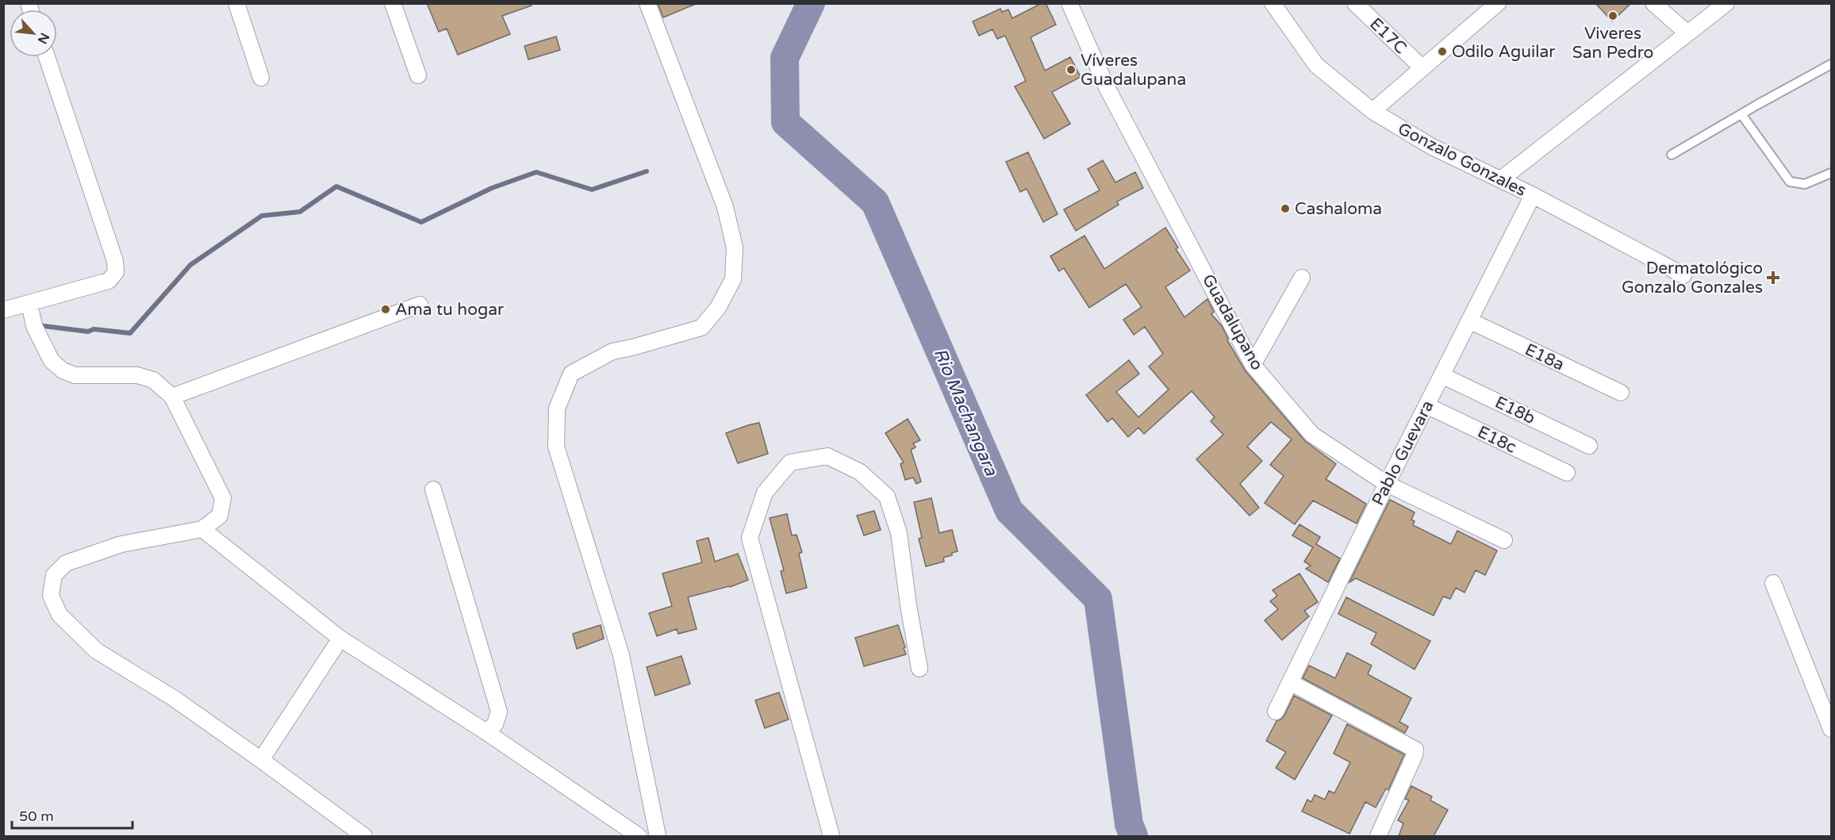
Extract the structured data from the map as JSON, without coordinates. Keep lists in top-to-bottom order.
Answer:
{
  "streets": {
    "street": [
      "E17C",
      "Gonzalo Gonzales",
      "Guadalupano",
      "E18a",
      "E18b",
      "E18c",
      "Pablo Guevara"
    ]
  },
  "crossings": [
    ["Gonzalo Gonzales", "Pablo Guevara"],
    ["Guadalupano", "Pablo Guevara"],
    ["E18a", "Pablo Guevara"],
    ["E18b", "Pablo Guevara"],
    ["E18c", "Pablo Guevara"]
  ],
  "water": ["Rio Machangara"],
  "places": {
    "other": [
      "Viveres San Pedro",
      "Odilo Aguilar",
      "Víveres Guadalupana",
      "Cashaloma",
      "Ama tu hogar"
    ],
    "health": ["Dermatológico Gonzalo Gonzales"]
  },
  "scale_bar": "50 m",
  "north": "bottom right"
}
